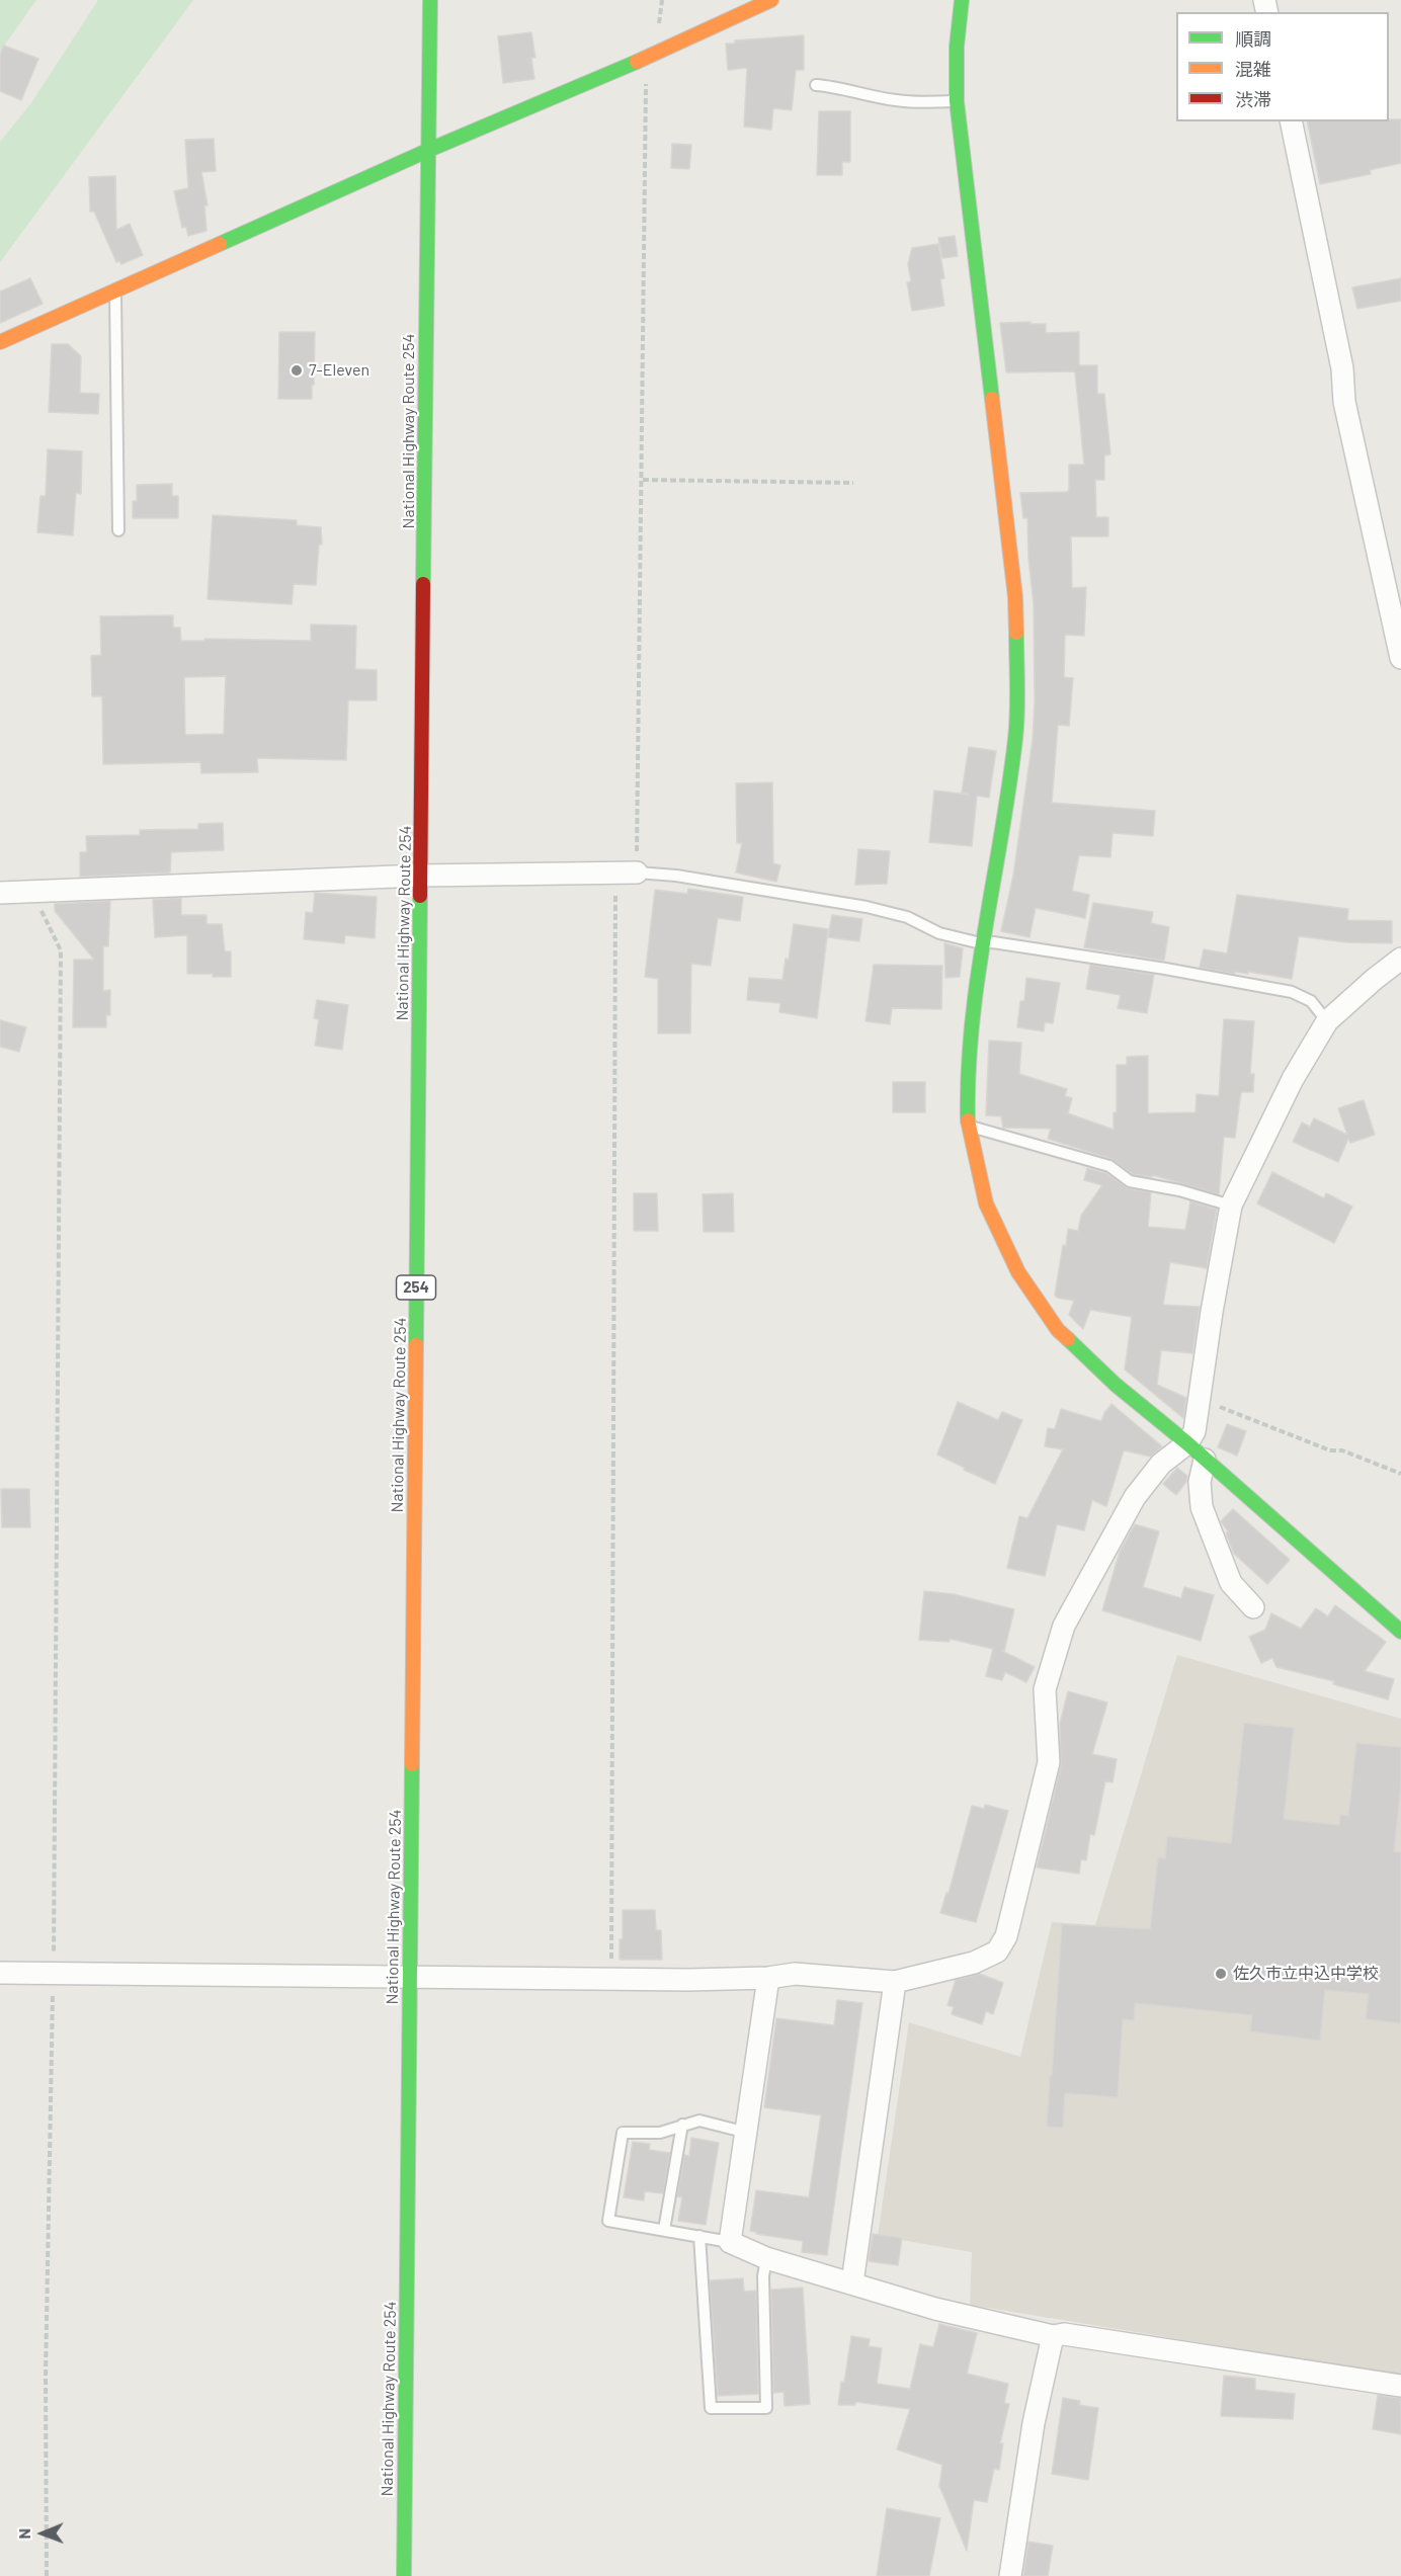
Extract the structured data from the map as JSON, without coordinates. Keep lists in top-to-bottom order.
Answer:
{
  "streets": {
    "main road": ["National Highway Route 254", "254"]
  },
  "places": ["7-Eleven", "佐久市立中込中学校"],
  "legend": ["順調", "混雑", "渋滞"],
  "north": "left"
}
